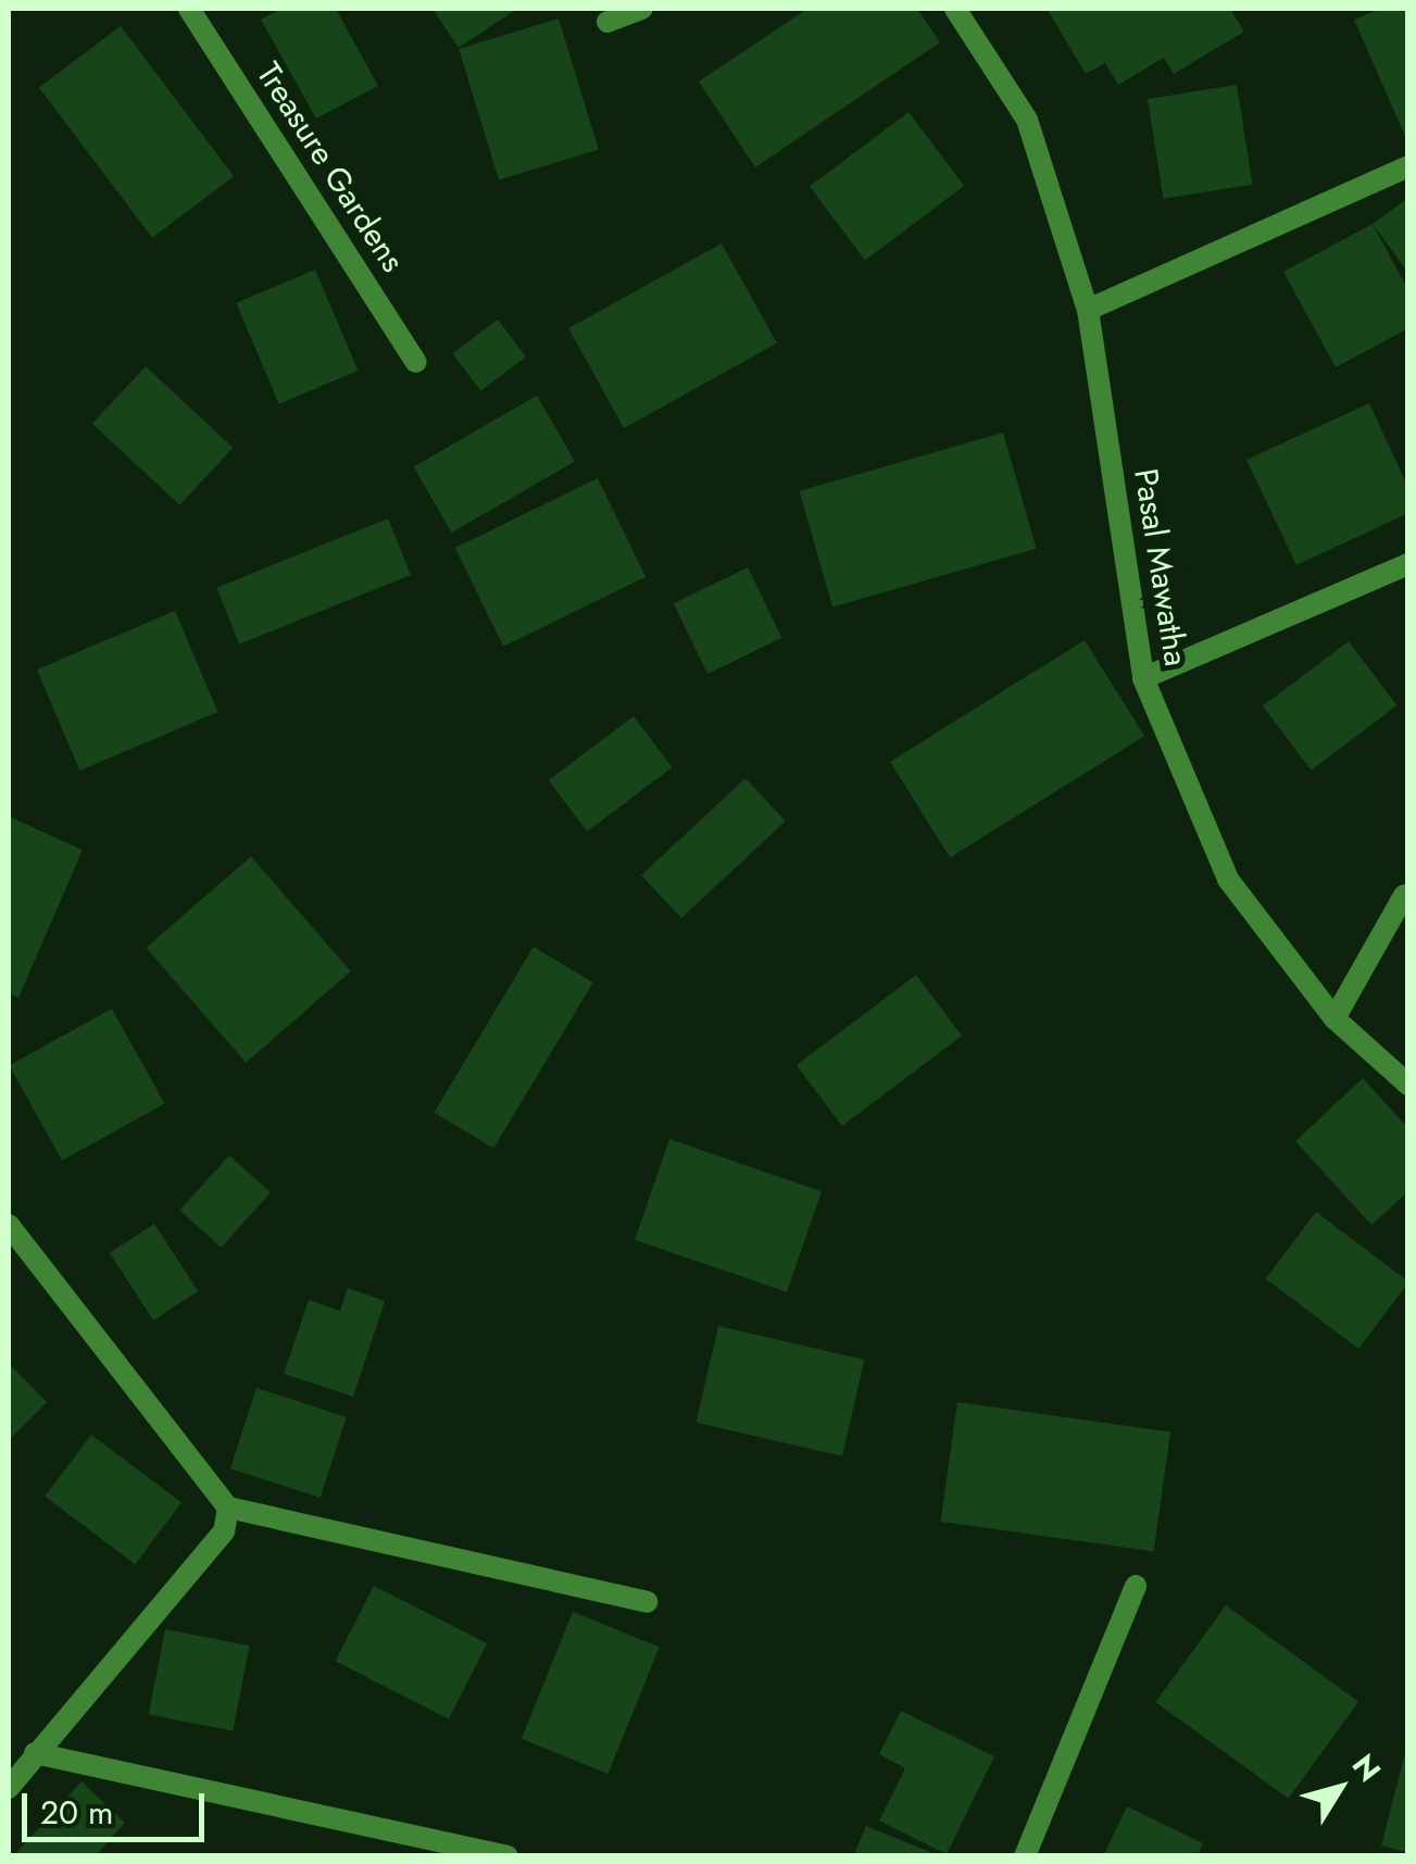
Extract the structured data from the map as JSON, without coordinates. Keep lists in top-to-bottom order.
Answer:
{
  "streets": {
    "street": ["Treasure Gardens", "Pasal Mawatha"]
  },
  "scale_bar": "20 m",
  "north": "top right"
}
